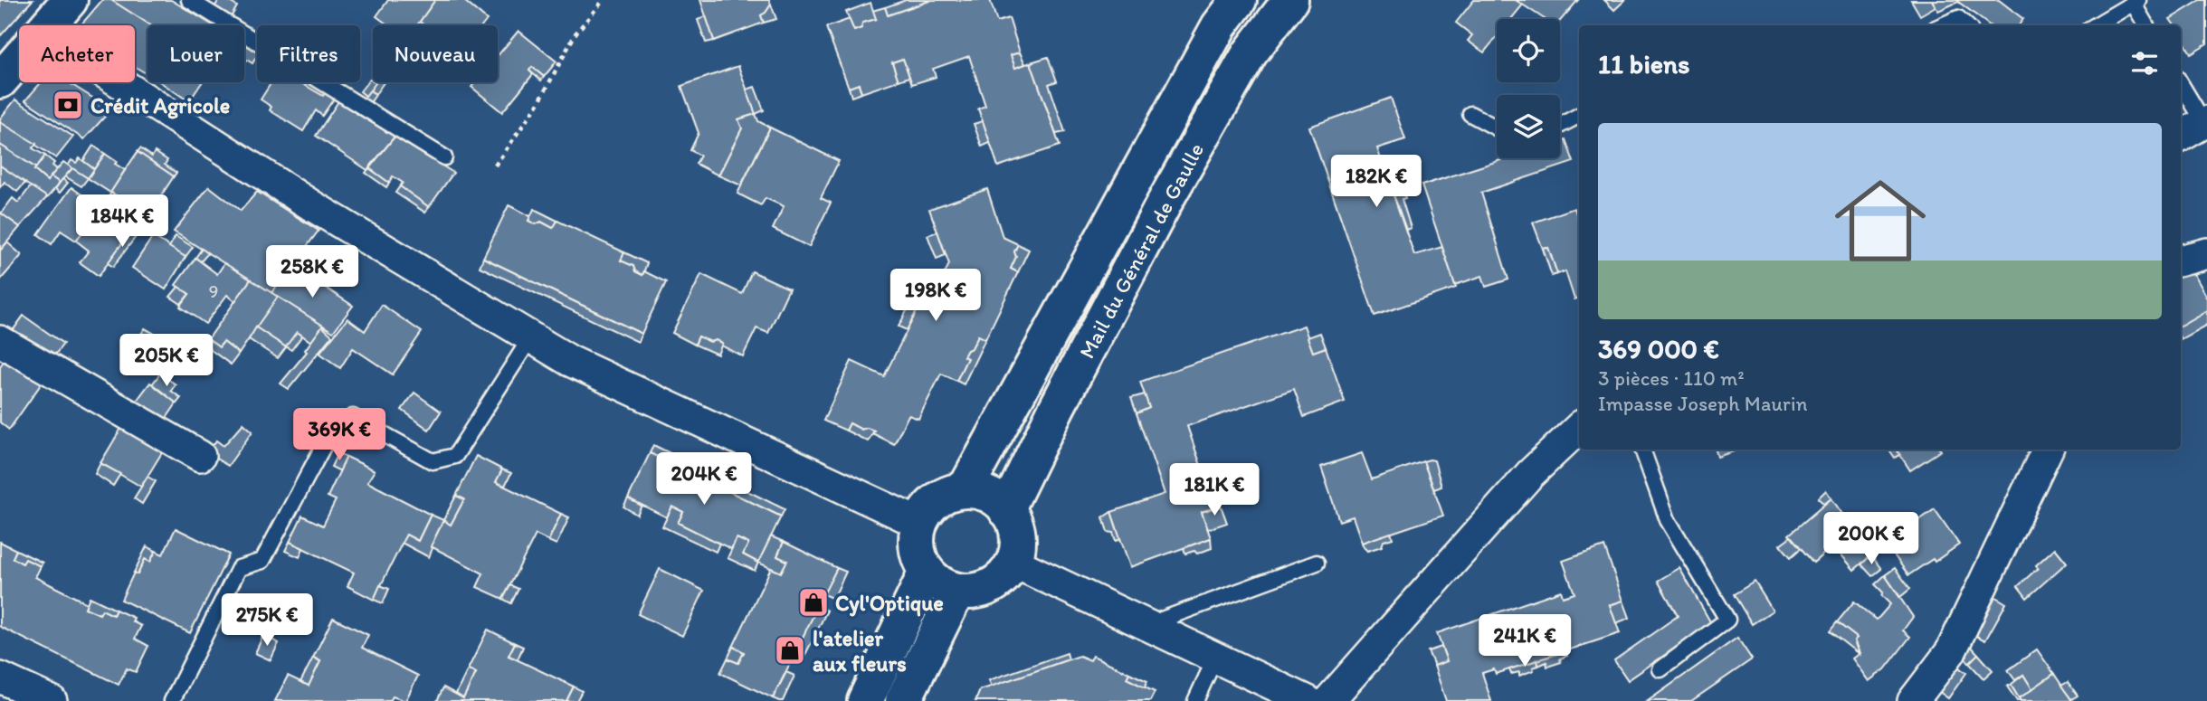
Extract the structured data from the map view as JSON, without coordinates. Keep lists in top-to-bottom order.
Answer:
{
  "streets": {
    "street": ["Mail du Général de Gaulle"]
  },
  "places": {
    "bank": ["Crédit Agricole"],
    "shop": ["Cyl'Optique", "l'atelier aux fleurs"]
  },
  "house_numbers": ["9"],
  "page": {
    "chip": [
      "Acheter",
      "Louer",
      "Filtres",
      "Nouveau"
    ],
    "heading": "11 biens",
    "list": [
      {
        "name": "369 000 €",
        "note": "3 pièces · 110 m² · Impasse Joseph Maurin"
      }
    ],
    "price": [
      "182K €",
      "184K €",
      "258K €",
      "198K €",
      "205K €",
      "369K €",
      "204K €",
      "181K €",
      "200K €",
      "275K €",
      "241K €"
    ]
  }
}
